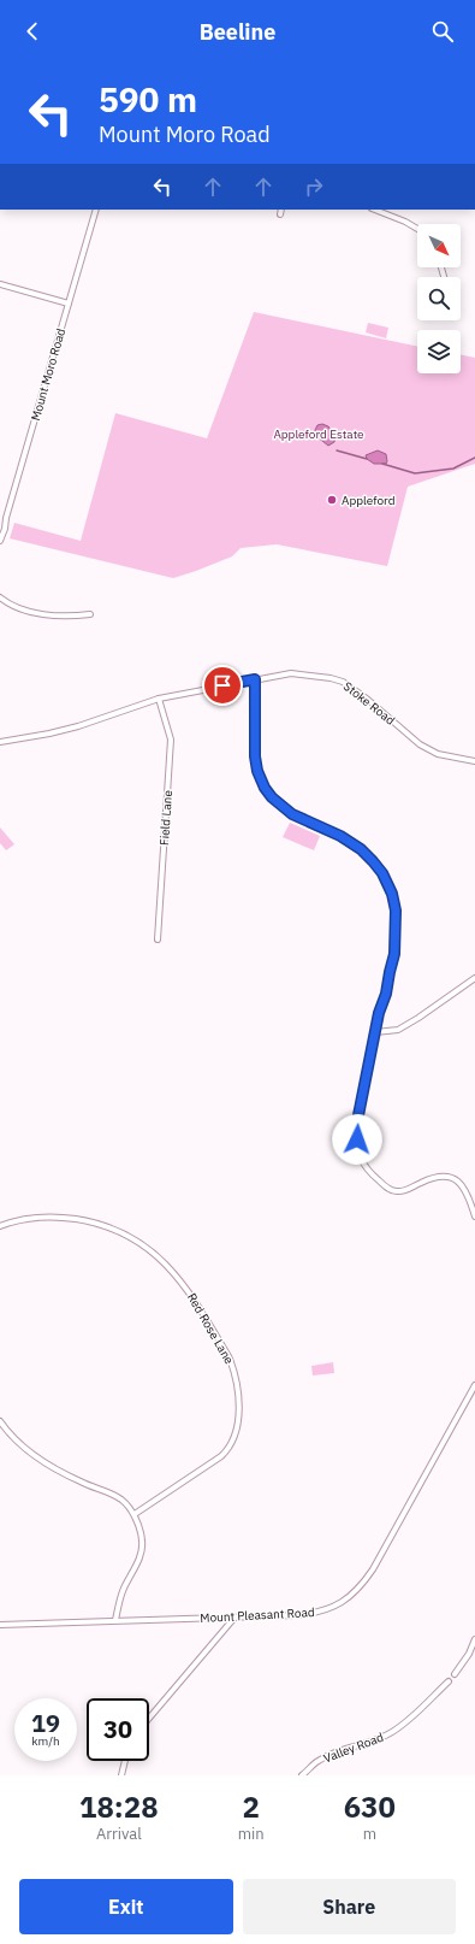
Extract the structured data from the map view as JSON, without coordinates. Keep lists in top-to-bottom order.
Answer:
{
  "streets": {
    "street": [
      "Mount Moro Road",
      "Stoke Road",
      "Field Lane",
      "Red Rose Lane",
      "Mount Pleasant Road",
      "Valley Road"
    ]
  },
  "parks": ["Appleford Estate"],
  "places": ["Appleford"],
  "north": "bottom right",
  "page": {
    "header": "Beeline",
    "turn": ["590 m", "Mount Moro Road"],
    "speed": "19 km/h",
    "limit": "30",
    "eta": [
      "18:28",
      "Arrival",
      "2",
      "min",
      "630",
      "m"
    ],
    "buttons": ["Exit", "Share"]
  }
}
